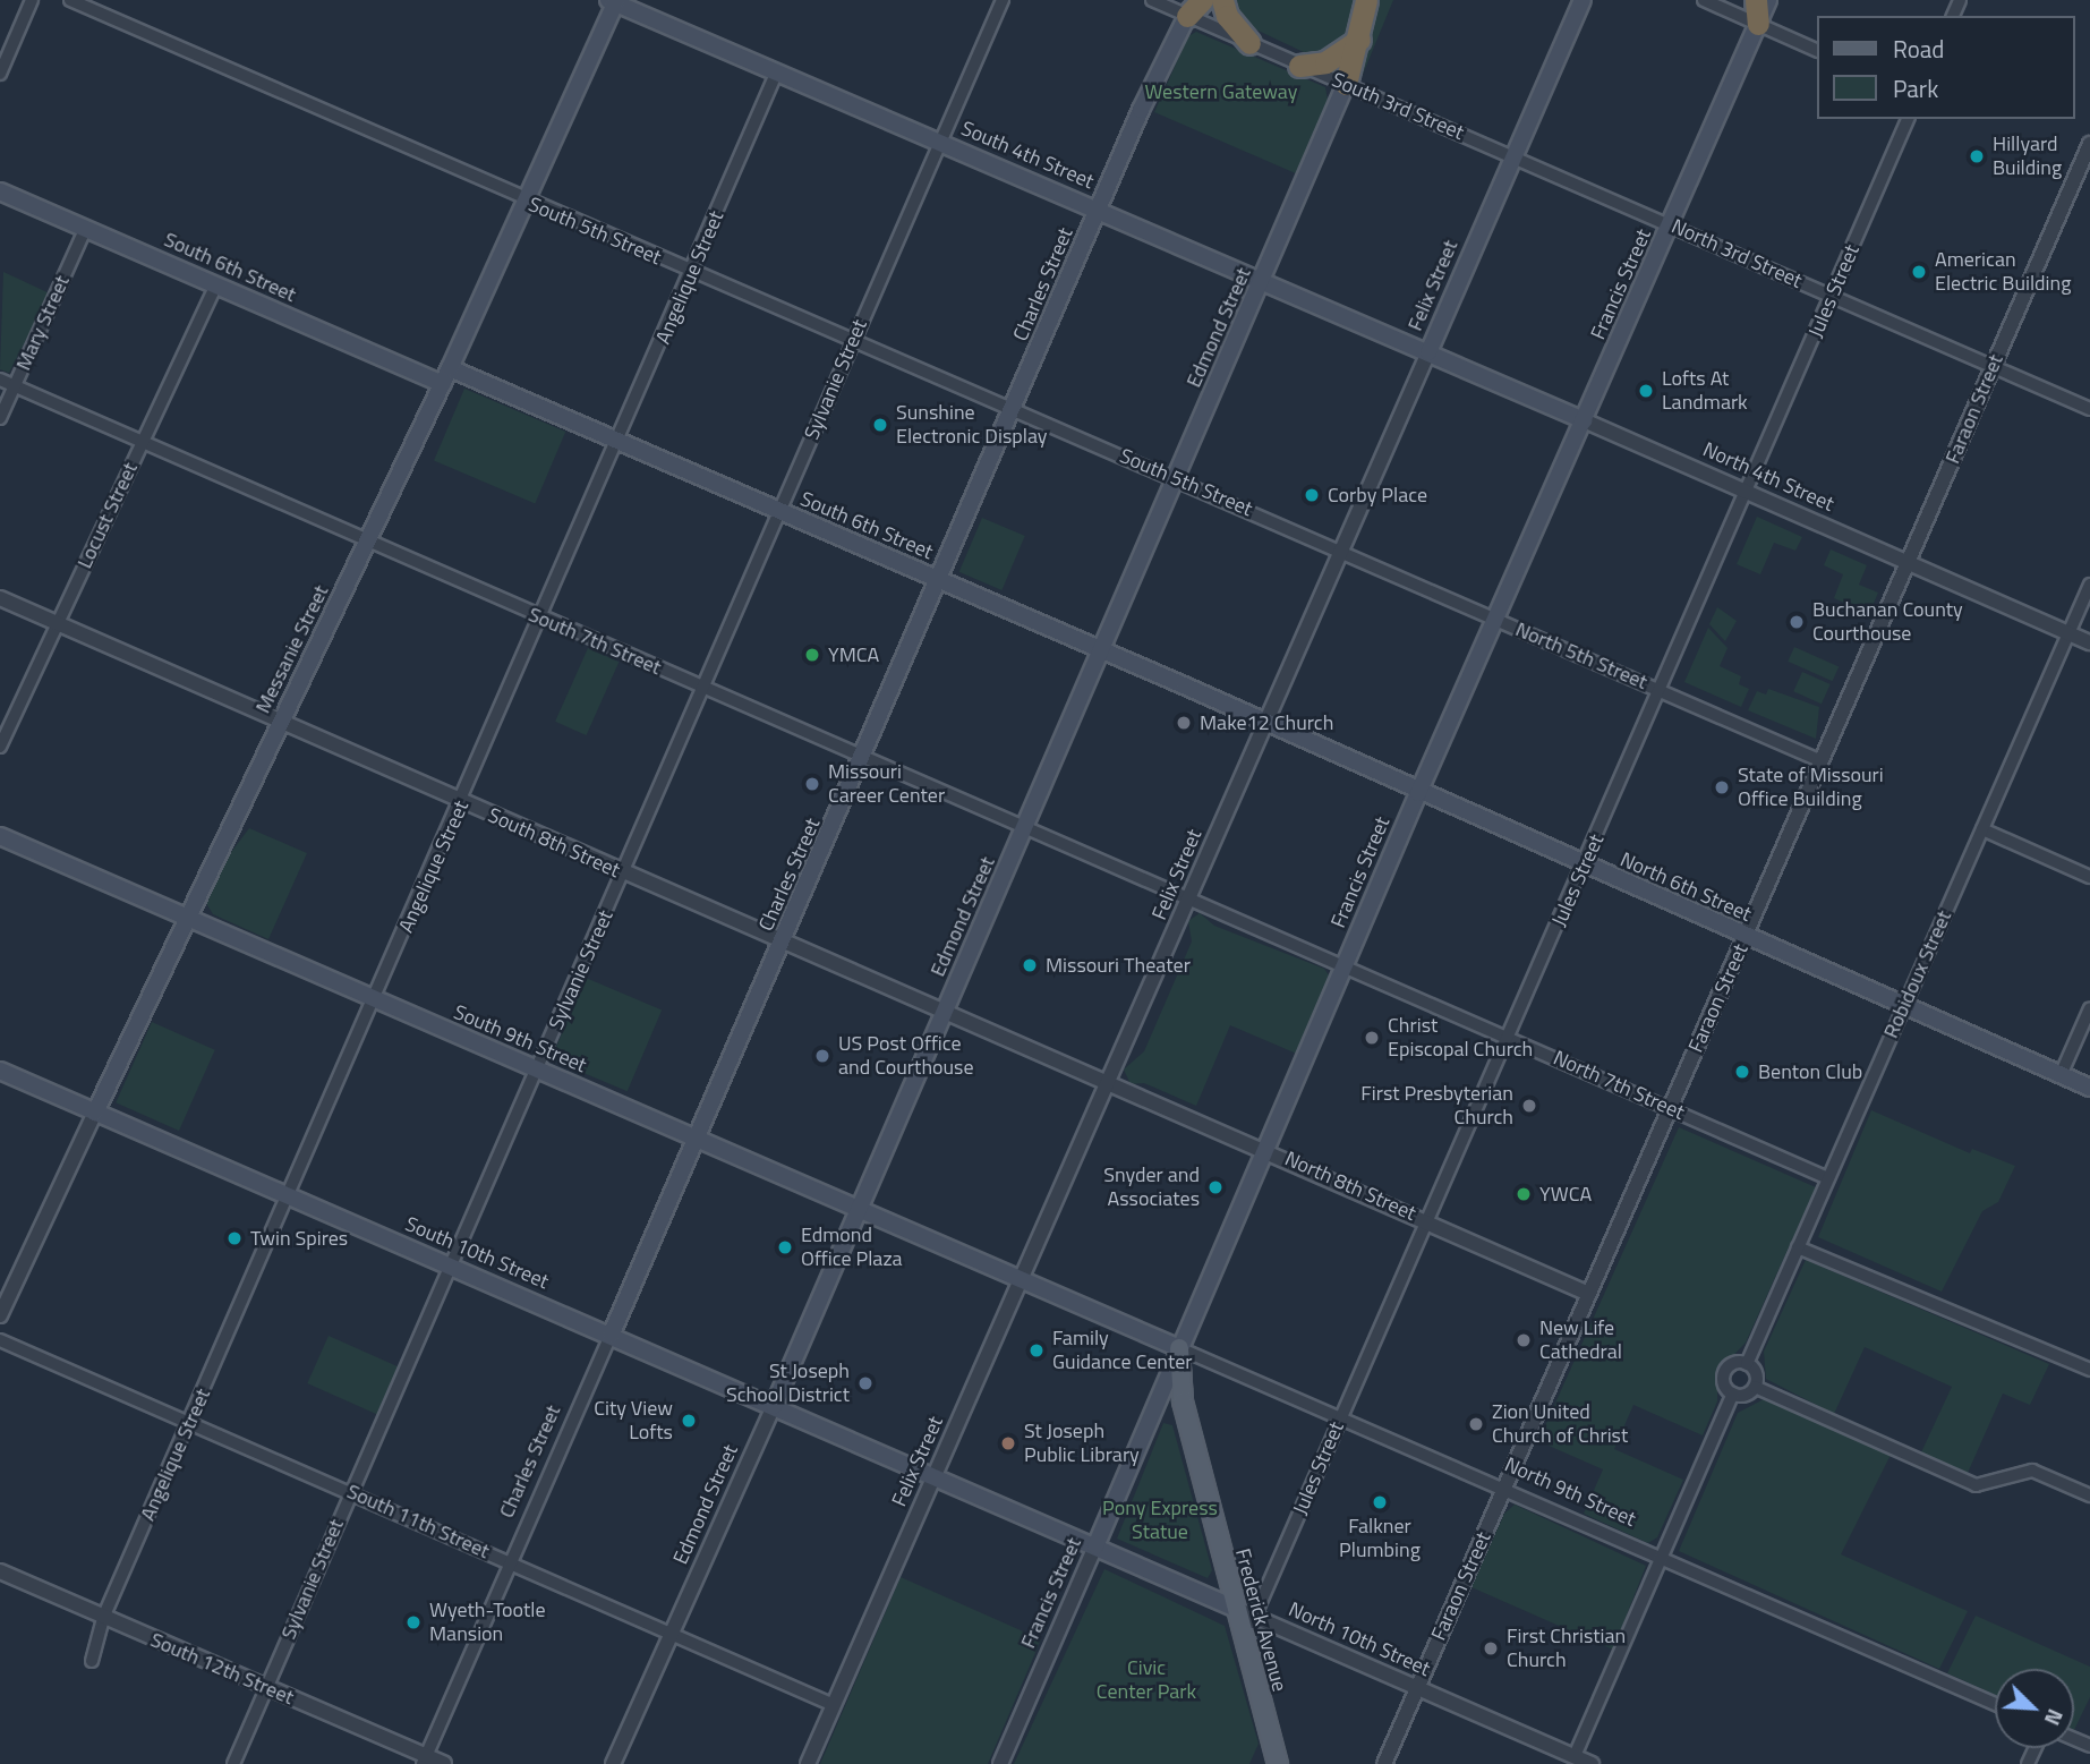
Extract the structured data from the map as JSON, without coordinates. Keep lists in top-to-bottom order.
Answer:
{
  "streets": {
    "main road": [
      "South 4th Street",
      "South 6th Street",
      "Charles Street",
      "Francis Street",
      "Felix Street",
      "Edmond Street",
      "North 4th Street",
      "Messanie Street",
      "North 6th Street",
      "South 9th Street",
      "South 10th Street",
      "North 9th Street",
      "Frederick Avenue",
      "North 10th Street"
    ],
    "street": [
      "South 3rd Street",
      "South 5th Street",
      "North 3rd Street",
      "Angelique Street",
      "Jules Street",
      "Mary Street",
      "Sylvanie Street",
      "Faraon Street",
      "Locust Street",
      "South 7th Street",
      "North 5th Street",
      "South 8th Street",
      "Robidoux Street",
      "North 7th Street",
      "North 8th Street",
      "South 11th Street",
      "South 12th Street"
    ]
  },
  "crossings": [
    ["South 3rd Street", "North 3rd Street"],
    ["South 3rd Street", "Charles Street"],
    ["South 3rd Street", "Felix Street"],
    ["South 3rd Street", "Edmond Street"],
    ["South 4th Street", "Angelique Street"],
    ["South 4th Street", "Charles Street"],
    ["South 4th Street", "Felix Street"],
    ["South 4th Street", "Edmond Street"],
    ["South 4th Street", "Sylvanie Street"],
    ["South 4th Street", "North 4th Street"],
    ["South 4th Street", "Messanie Street"],
    ["South 5th Street", "Angelique Street"],
    ["South 5th Street", "Charles Street"],
    ["South 5th Street", "Felix Street"],
    ["South 5th Street", "Edmond Street"],
    ["South 5th Street", "Sylvanie Street"],
    ["South 5th Street", "Messanie Street"],
    ["South 5th Street", "North 5th Street"],
    ["North 3rd Street", "Francis Street"],
    ["North 3rd Street", "Felix Street"],
    ["North 3rd Street", "Jules Street"],
    ["North 3rd Street", "Faraon Street"],
    ["South 6th Street", "Angelique Street"],
    ["South 6th Street", "Charles Street"],
    ["South 6th Street", "Felix Street"],
    ["South 6th Street", "Mary Street"],
    ["South 6th Street", "Edmond Street"],
    ["South 6th Street", "Sylvanie Street"],
    ["South 6th Street", "Locust Street"],
    ["South 6th Street", "Messanie Street"],
    ["South 6th Street", "North 6th Street"],
    ["Angelique Street", "South 7th Street"],
    ["Angelique Street", "South 8th Street"],
    ["Angelique Street", "South 9th Street"],
    ["Angelique Street", "South 10th Street"],
    ["Angelique Street", "South 11th Street"],
    ["Angelique Street", "South 12th Street"],
    ["Charles Street", "South 7th Street"],
    ["Charles Street", "South 8th Street"],
    ["Charles Street", "South 9th Street"],
    ["Charles Street", "South 10th Street"],
    ["Charles Street", "South 11th Street"],
    ["Charles Street", "South 12th Street"],
    ["Francis Street", "North 4th Street"],
    ["Francis Street", "North 5th Street"],
    ["Francis Street", "North 6th Street"],
    ["Francis Street", "North 7th Street"],
    ["Francis Street", "North 8th Street"],
    ["Francis Street", "North 9th Street"],
    ["Francis Street", "Frederick Avenue"],
    ["Francis Street", "North 10th Street"],
    ["Felix Street", "North 4th Street"],
    ["Felix Street", "South 7th Street"],
    ["Felix Street", "North 5th Street"],
    ["Felix Street", "South 8th Street"],
    ["Felix Street", "North 6th Street"],
    ["Felix Street", "South 9th Street"],
    ["Felix Street", "North 7th Street"],
    ["Felix Street", "North 8th Street"],
    ["Felix Street", "South 10th Street"],
    ["Felix Street", "North 9th Street"],
    ["Felix Street", "South 11th Street"],
    ["Felix Street", "North 10th Street"],
    ["Jules Street", "North 4th Street"],
    ["Jules Street", "North 5th Street"],
    ["Jules Street", "North 6th Street"],
    ["Jules Street", "North 7th Street"],
    ["Jules Street", "North 8th Street"],
    ["Jules Street", "North 9th Street"],
    ["Jules Street", "Frederick Avenue"],
    ["Jules Street", "North 10th Street"],
    ["Mary Street", "South 7th Street"],
    ["Edmond Street", "South 7th Street"],
    ["Edmond Street", "South 8th Street"],
    ["Edmond Street", "South 9th Street"],
    ["Edmond Street", "South 10th Street"],
    ["Edmond Street", "South 11th Street"],
    ["Sylvanie Street", "South 7th Street"],
    ["Sylvanie Street", "South 8th Street"],
    ["Sylvanie Street", "South 9th Street"],
    ["Sylvanie Street", "South 10th Street"],
    ["Sylvanie Street", "South 11th Street"],
    ["Sylvanie Street", "South 12th Street"],
    ["Faraon Street", "North 4th Street"],
    ["Faraon Street", "North 5th Street"],
    ["Faraon Street", "North 6th Street"],
    ["Faraon Street", "North 7th Street"],
    ["Faraon Street", "North 8th Street"],
    ["Faraon Street", "North 9th Street"],
    ["Faraon Street", "North 10th Street"],
    ["North 4th Street", "Robidoux Street"],
    ["Locust Street", "South 7th Street"],
    ["Locust Street", "South 8th Street"],
    ["South 7th Street", "Messanie Street"],
    ["South 7th Street", "North 7th Street"],
    ["Messanie Street", "South 8th Street"],
    ["Messanie Street", "South 9th Street"],
    ["Messanie Street", "South 10th Street"],
    ["South 8th Street", "North 8th Street"],
    ["North 6th Street", "Robidoux Street"],
    ["Robidoux Street", "North 7th Street"],
    ["South 9th Street", "North 9th Street"],
    ["South 10th Street", "North 10th Street"],
    ["North 9th Street", "Frederick Avenue"],
    ["Frederick Avenue", "North 10th Street"]
  ],
  "parks": ["Western Gateway", "Pony Express Statue", "Civic Center Park"],
  "places": [
    "Hillyard Building",
    "American Electric Building",
    "Lofts At Landmark",
    "Sunshine Electronic Display",
    "Corby Place",
    "Buchanan County Courthouse",
    "YMCA",
    "Make12 Church",
    "Missouri Career Center",
    "State of Missouri Office Building",
    "Missouri Theater",
    "Christ Episcopal Church",
    "US Post Office and Courthouse",
    "Benton Club",
    "First Presbyterian Church",
    "Snyder and Associates",
    "YWCA",
    "Twin Spires",
    "Edmond Office Plaza",
    "New Life Cathedral",
    "Family Guidance Center",
    "St Joseph School District",
    "City View Lofts",
    "Zion United Church of Christ",
    "St Joseph Public Library",
    "Falkner Plumbing",
    "Wyeth-Tootle Mansion",
    "First Christian Church"
  ],
  "legend": ["Road", "Park"],
  "north": "bottom right"
}
